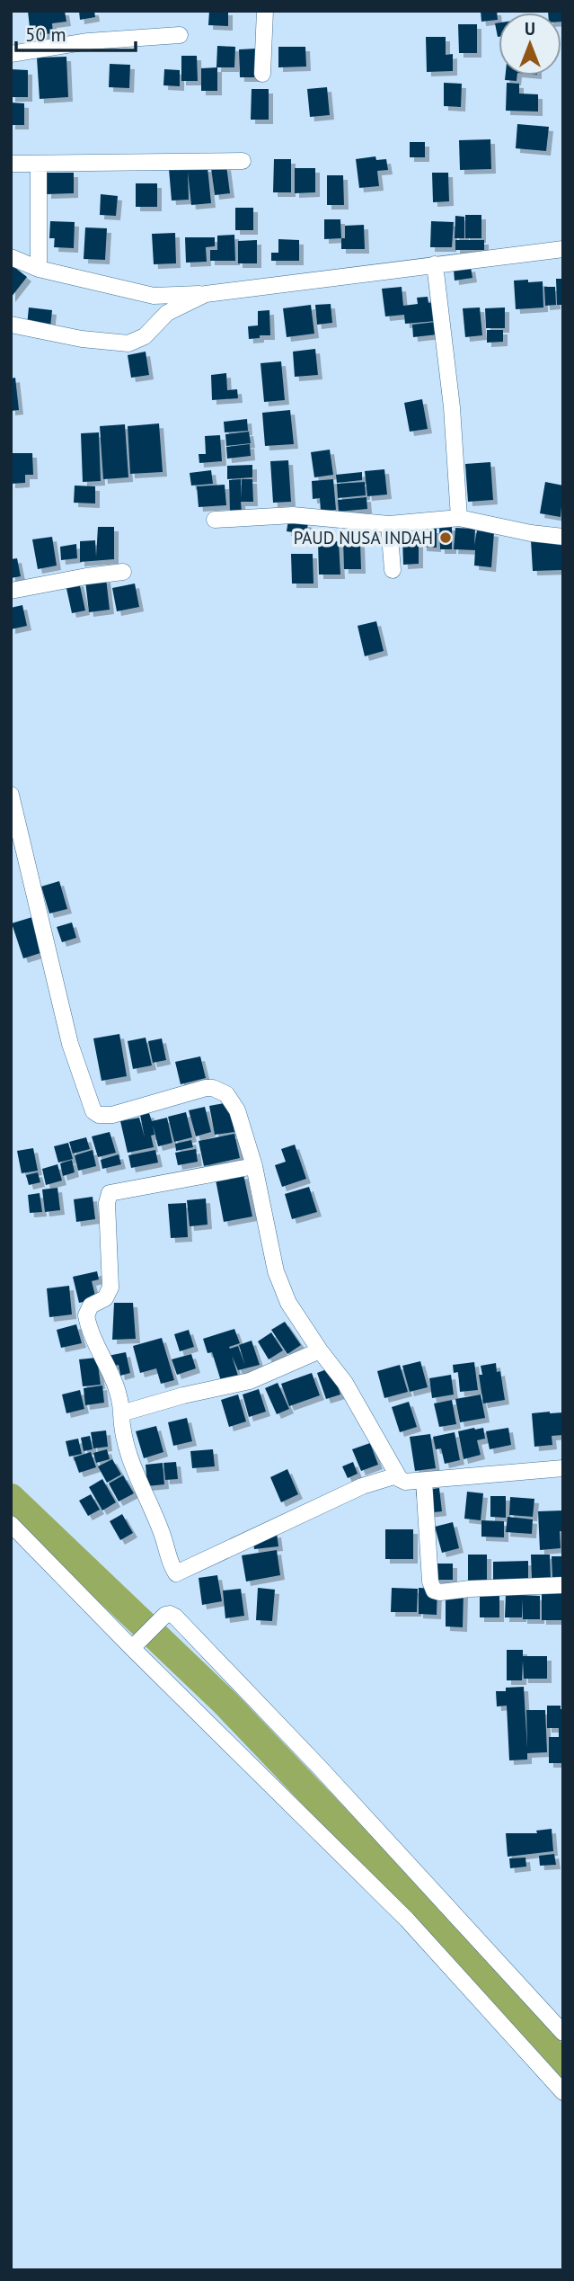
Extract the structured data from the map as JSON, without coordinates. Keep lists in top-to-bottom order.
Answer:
{
  "places": ["PAUD NUSA INDAH"],
  "scale_bar": "50 m",
  "north": "top"
}
